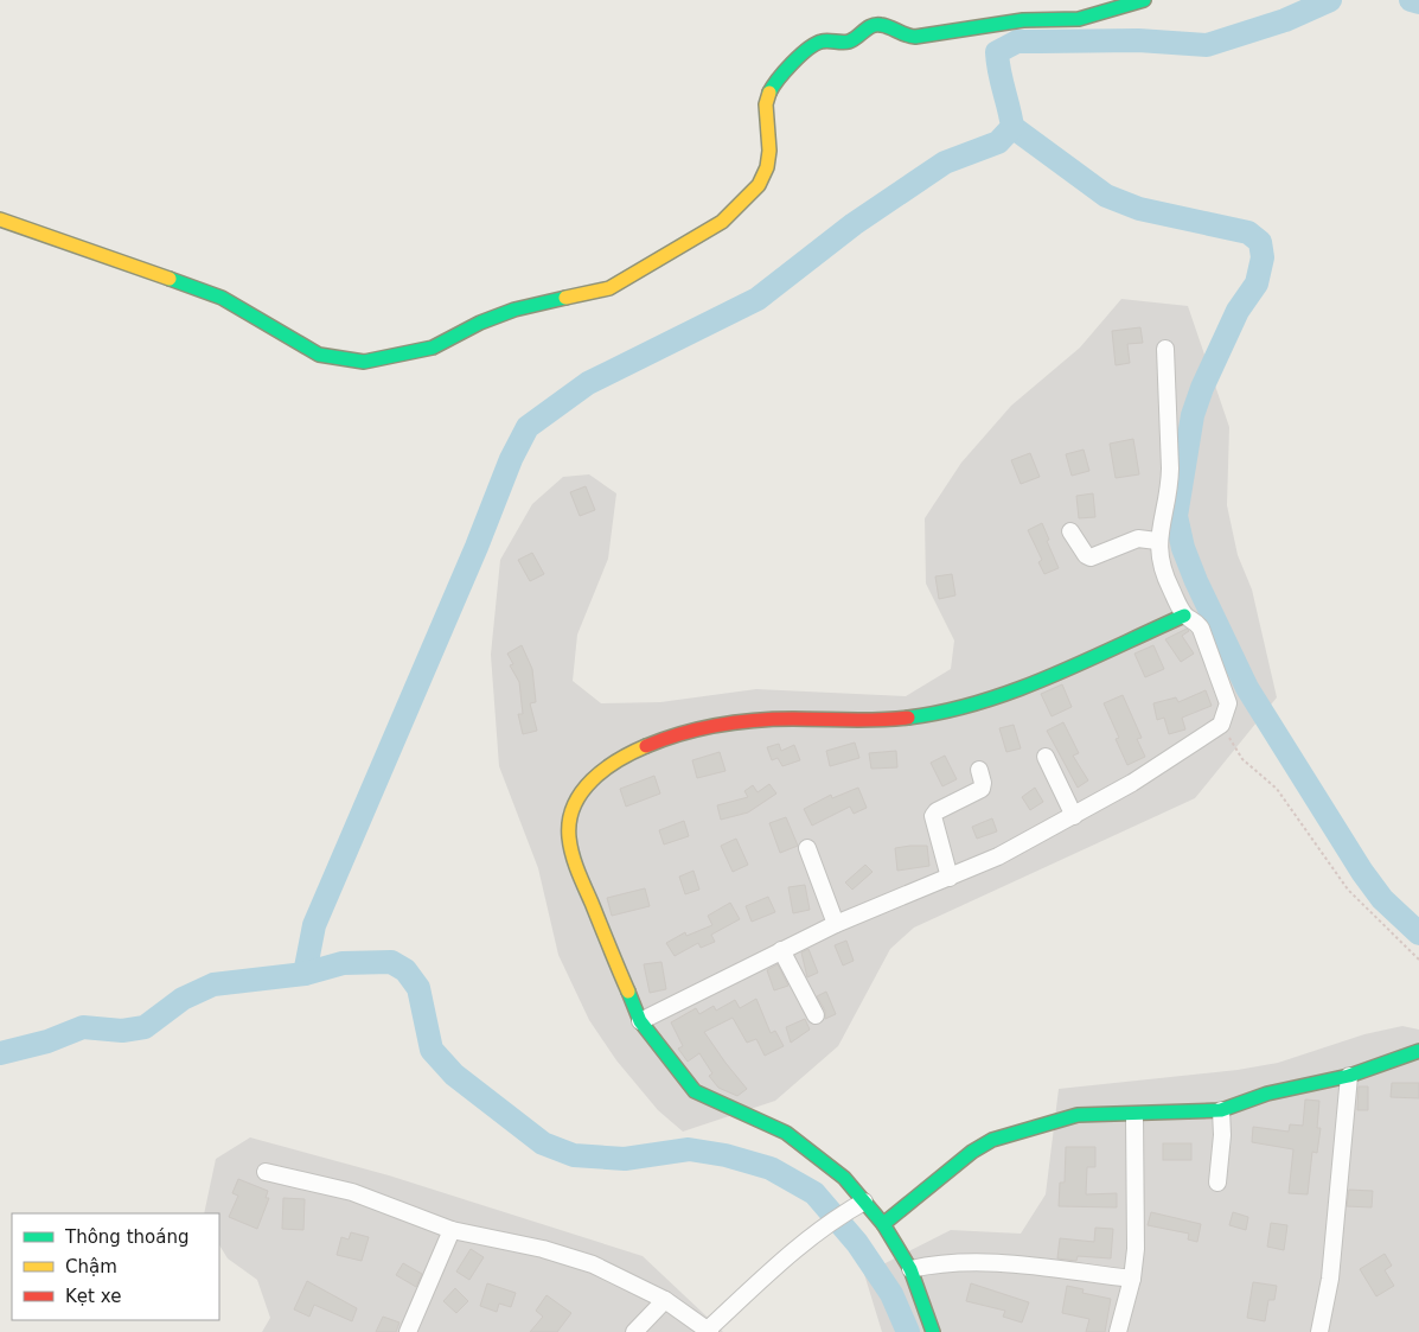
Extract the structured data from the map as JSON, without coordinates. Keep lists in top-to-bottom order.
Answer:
{
  "legend": ["Thông thoáng", "Chậm", "Kẹt xe"]
}
